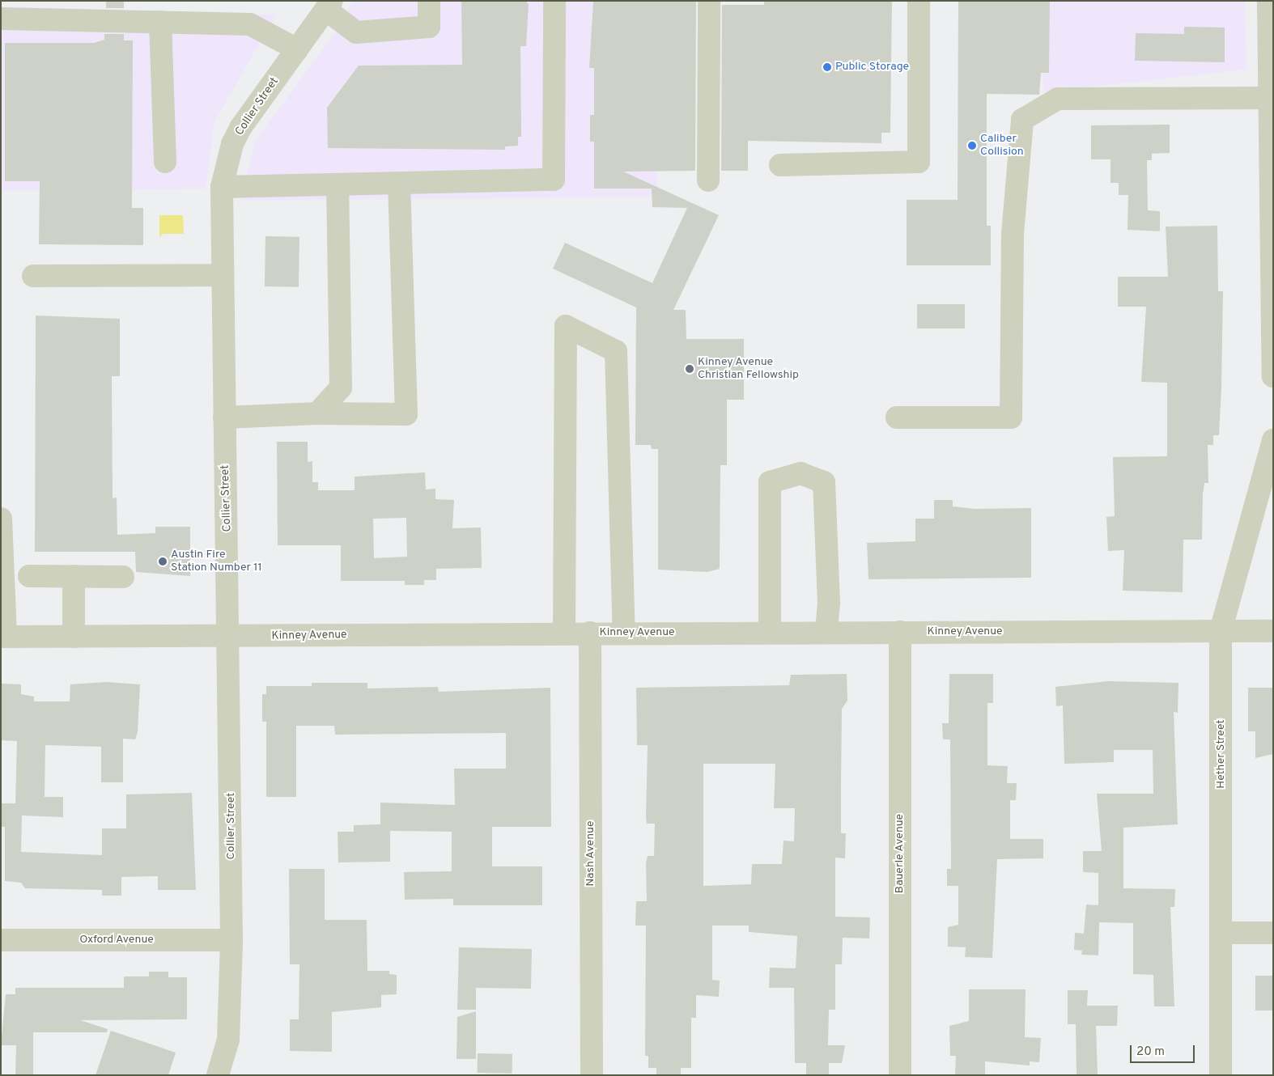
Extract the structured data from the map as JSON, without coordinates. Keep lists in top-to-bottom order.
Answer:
{
  "streets": {
    "street": [
      "Collier Street",
      "Kinney Avenue",
      "Hether Street",
      "Nash Avenue",
      "Bauerle Avenue",
      "Oxford Avenue"
    ]
  },
  "crossings": [
    ["Collier Street", "Kinney Avenue"],
    ["Collier Street", "Oxford Avenue"],
    ["Kinney Avenue", "Hether Street"],
    ["Kinney Avenue", "Nash Avenue"],
    ["Kinney Avenue", "Bauerle Avenue"]
  ],
  "places": [
    "Public Storage",
    "Caliber Collision",
    "Kinney Avenue Christian Fellowship",
    "Austin Fire Station Number 11"
  ],
  "scale_bar": "20 m"
}
